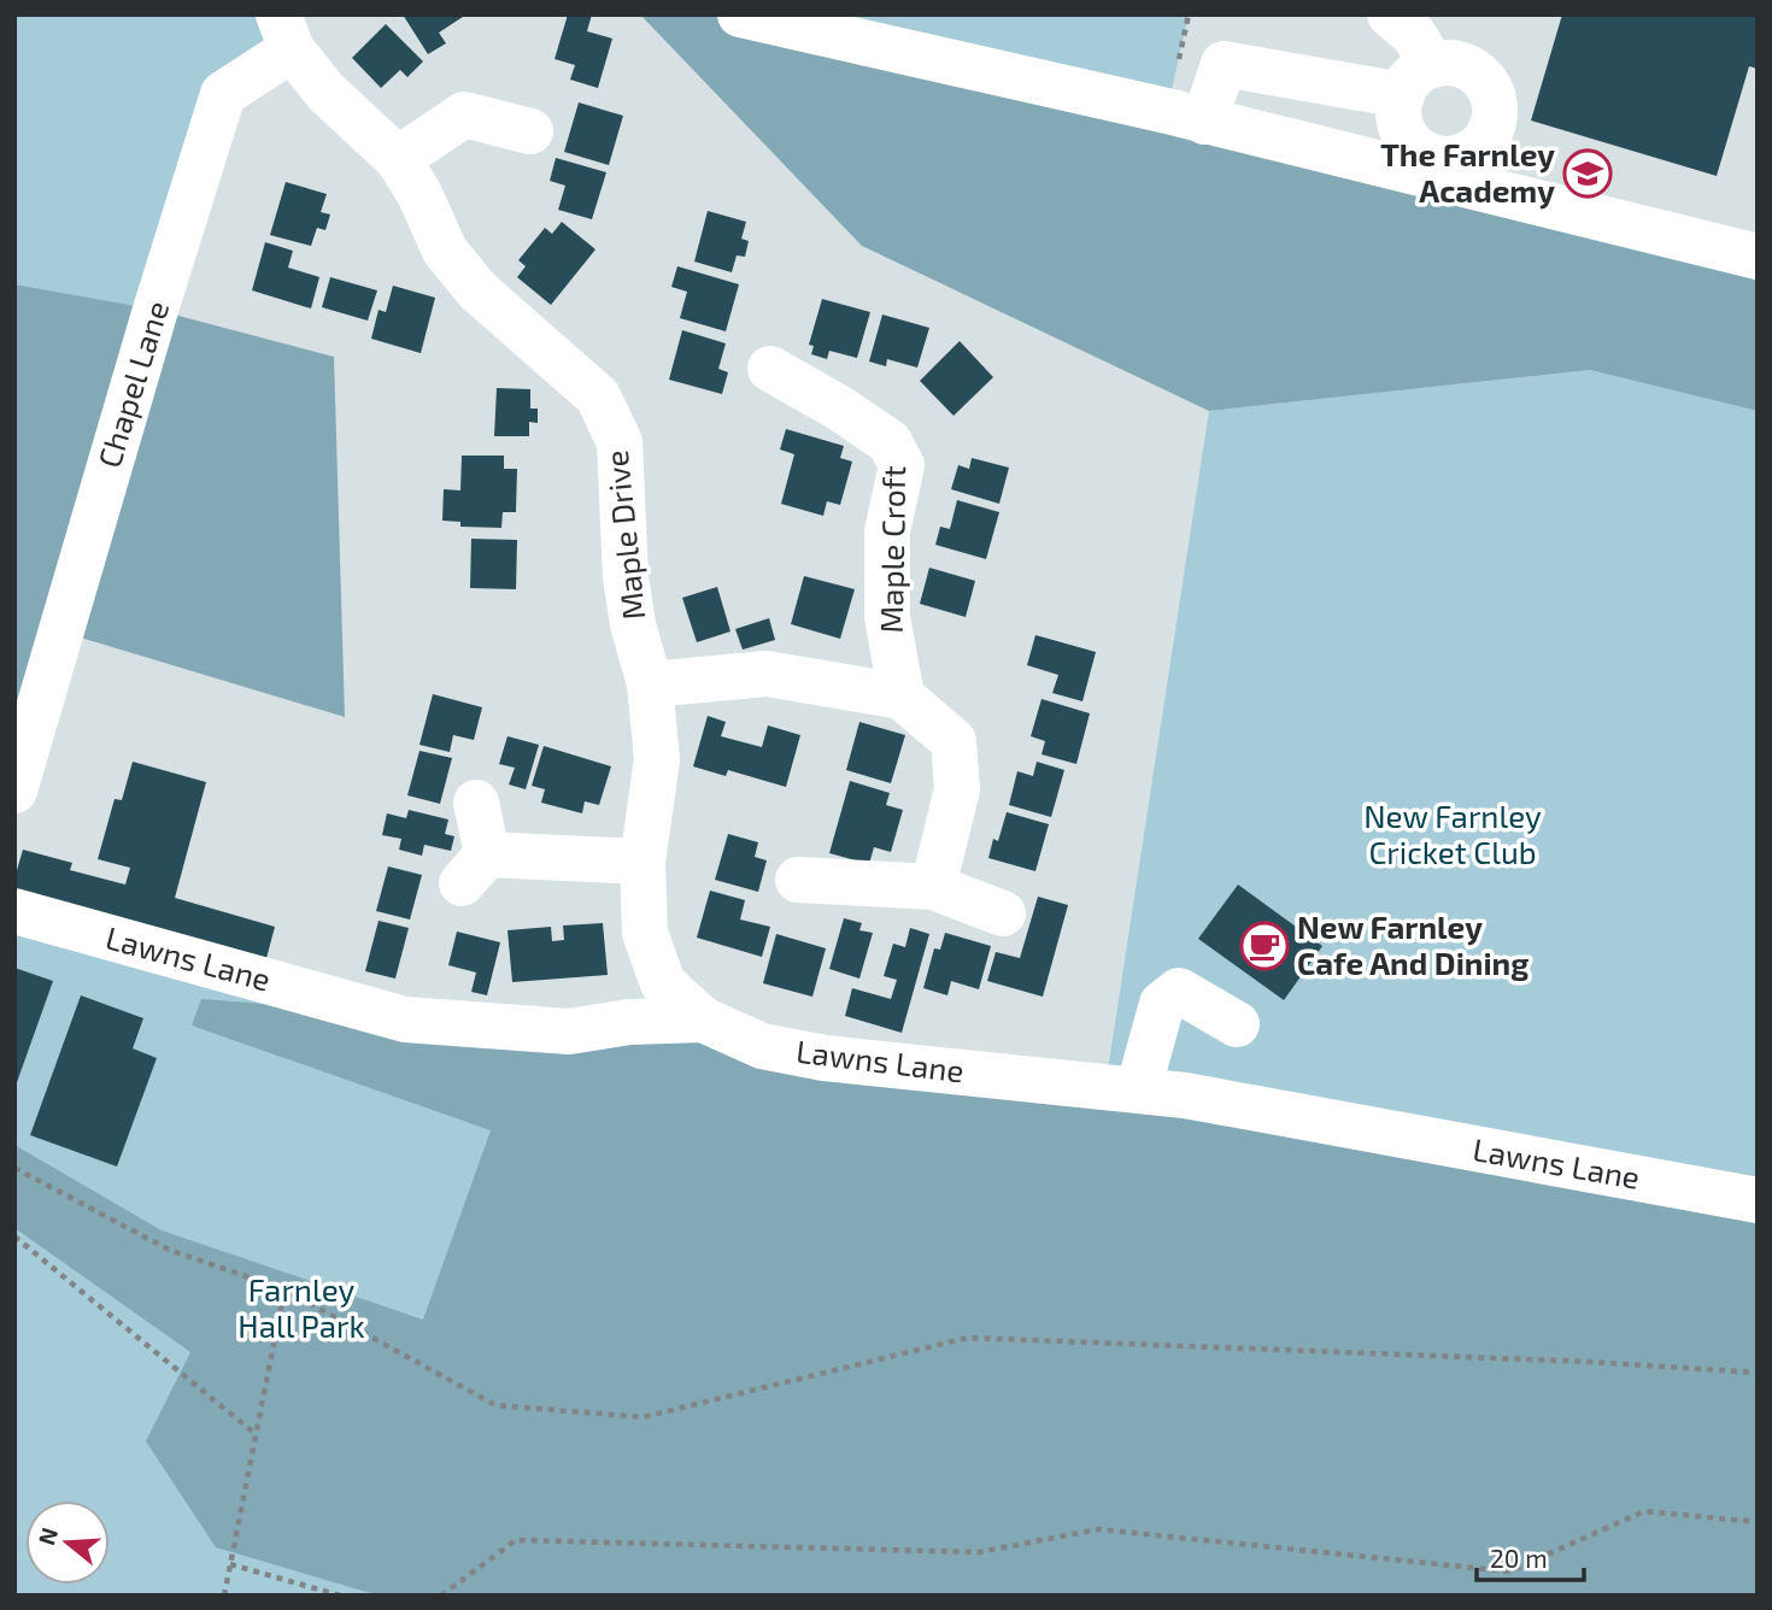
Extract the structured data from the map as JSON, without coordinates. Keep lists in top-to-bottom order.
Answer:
{
  "streets": {
    "street": [
      "Chapel Lane",
      "Maple Drive",
      "Maple Croft",
      "Lawns Lane"
    ]
  },
  "crossings": [
    ["Chapel Lane", "Maple Drive"],
    ["Maple Drive", "Lawns Lane"]
  ],
  "parks": ["New Farnley Cricket Club", "Farnley Hall Park"],
  "places": {
    "school or university": ["The Farnley Academy"],
    "cafe": ["New Farnley Cafe And Dining"]
  },
  "scale_bar": "20 m",
  "north": "left"
}
